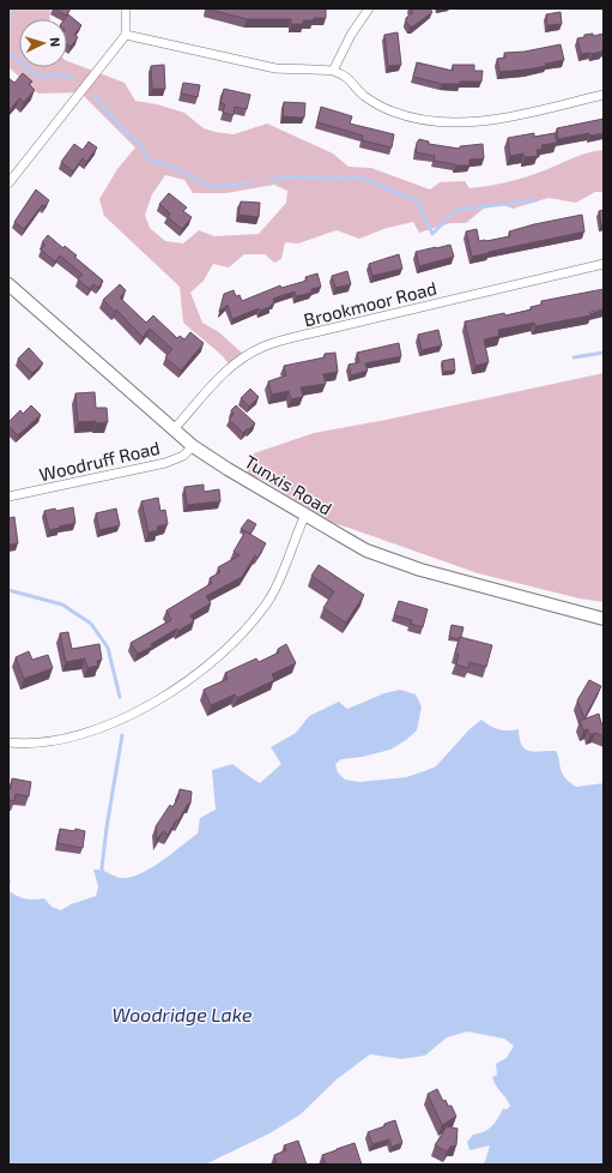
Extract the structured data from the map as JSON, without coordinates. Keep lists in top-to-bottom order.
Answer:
{
  "streets": {
    "street": ["Brookmoor Road", "Woodruff Road", "Tunxis Road"]
  },
  "crossings": [
    ["Brookmoor Road", "Tunxis Road"],
    ["Woodruff Road", "Tunxis Road"]
  ],
  "water": ["Woodridge Lake"],
  "north": "right"
}
